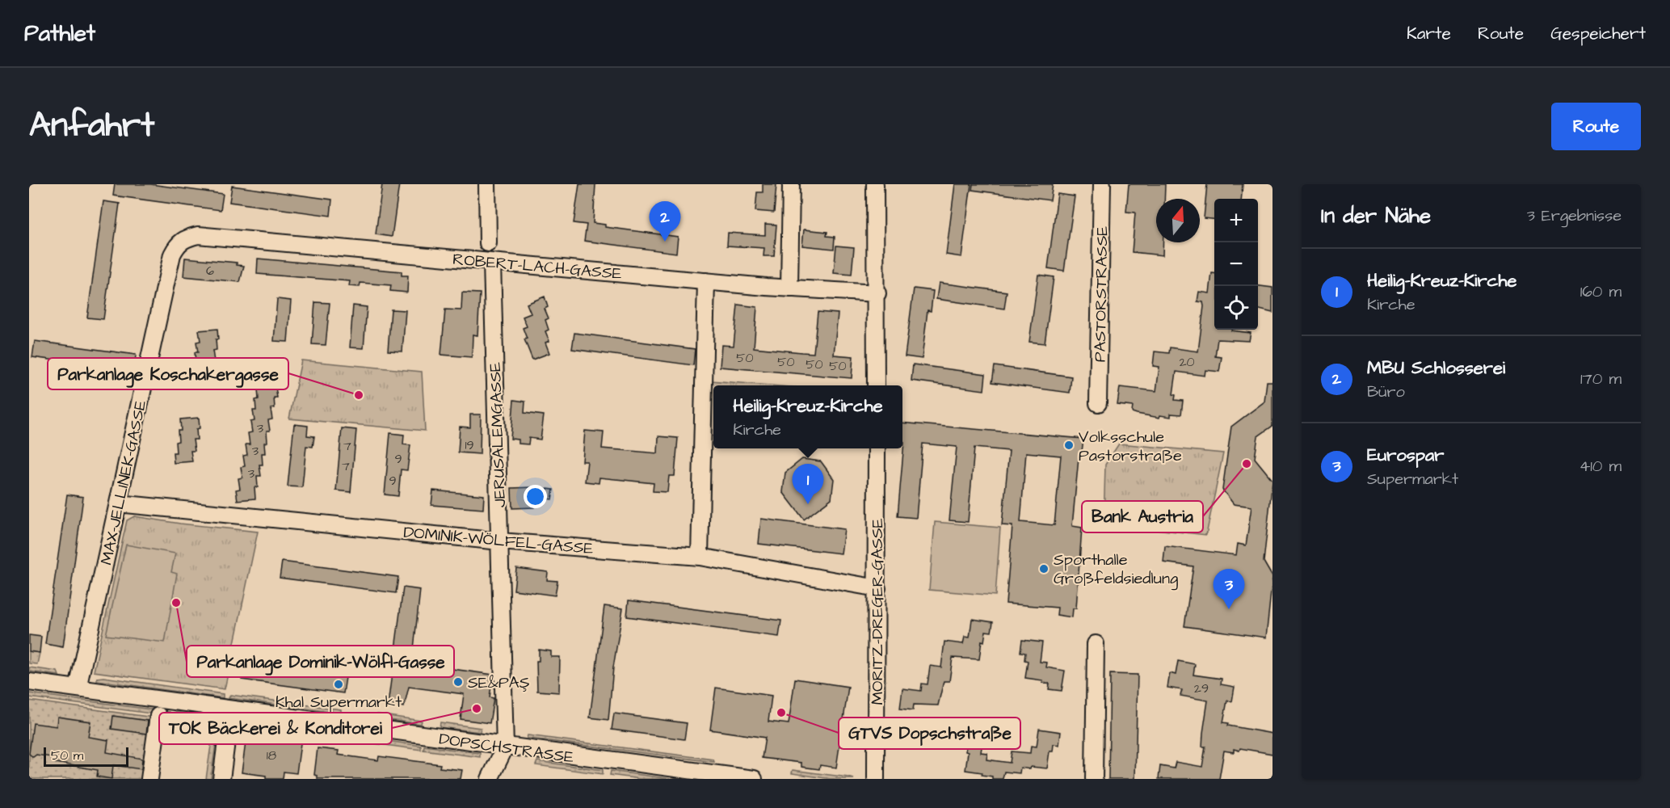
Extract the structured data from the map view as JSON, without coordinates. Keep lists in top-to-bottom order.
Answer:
{
  "streets": {
    "street": [
      "ROBERT-LACH-GASSE",
      "PASTORSTRASSE",
      "JERUSALEMGASSE",
      "MAX-JELLINEK-GASSE",
      "DOMINIK-WÖLFEL-GASSE",
      "MORITZ-DREGER-GASSE",
      "DOPSCHSTRASSE"
    ]
  },
  "crossings": [
    ["ROBERT-LACH-GASSE", "JERUSALEMGASSE"],
    ["ROBERT-LACH-GASSE", "MAX-JELLINEK-GASSE"],
    ["JERUSALEMGASSE", "DOMINIK-WÖLFEL-GASSE"],
    ["JERUSALEMGASSE", "DOPSCHSTRASSE"],
    ["MAX-JELLINEK-GASSE", "DOMINIK-WÖLFEL-GASSE"],
    ["MAX-JELLINEK-GASSE", "DOPSCHSTRASSE"],
    ["DOMINIK-WÖLFEL-GASSE", "MORITZ-DREGER-GASSE"]
  ],
  "places": [
    "Parkanlage Koschakergasse",
    "Volksschule Pastorstraße",
    "Bank Austria",
    "Sporthalle Großfeldsiedlung",
    "Parkanlage Dominik-Wölfl-Gasse",
    "SE&PAŞ",
    "Khal Supermarkt",
    "TOK Bäckerei & Konditorei",
    "GTVS Dopschstraße"
  ],
  "house_numbers": [
    "6",
    "50",
    "50",
    "20",
    "50",
    "50",
    "3",
    "19",
    "7",
    "3",
    "9",
    "7",
    "3",
    "9",
    "29",
    "18"
  ],
  "scale_bar": "50 m",
  "north": "top",
  "page": {
    "header": "Pathlet",
    "nav": ["Karte", "Route", "Gespeichert"],
    "title": "Anfahrt",
    "buttons": "Route",
    "heading": ["In der Nähe", "3 Ergebnisse"],
    "map_buttons": ["+", "−"],
    "pins": ["2", "1", "3"],
    "list": [
      {
        "mark": "1",
        "name": "Heilig-Kreuz-Kirche",
        "note": "Kirche",
        "value": "160 m"
      },
      {
        "mark": "2",
        "name": "MBU Schlosserei",
        "note": "Büro",
        "value": "170 m"
      },
      {
        "mark": "3",
        "name": "Eurospar",
        "note": "Supermarkt",
        "value": "410 m"
      }
    ],
    "popup": ["Heilig-Kreuz-Kirche", "Kirche"],
    "scale": "50 m"
  }
}
